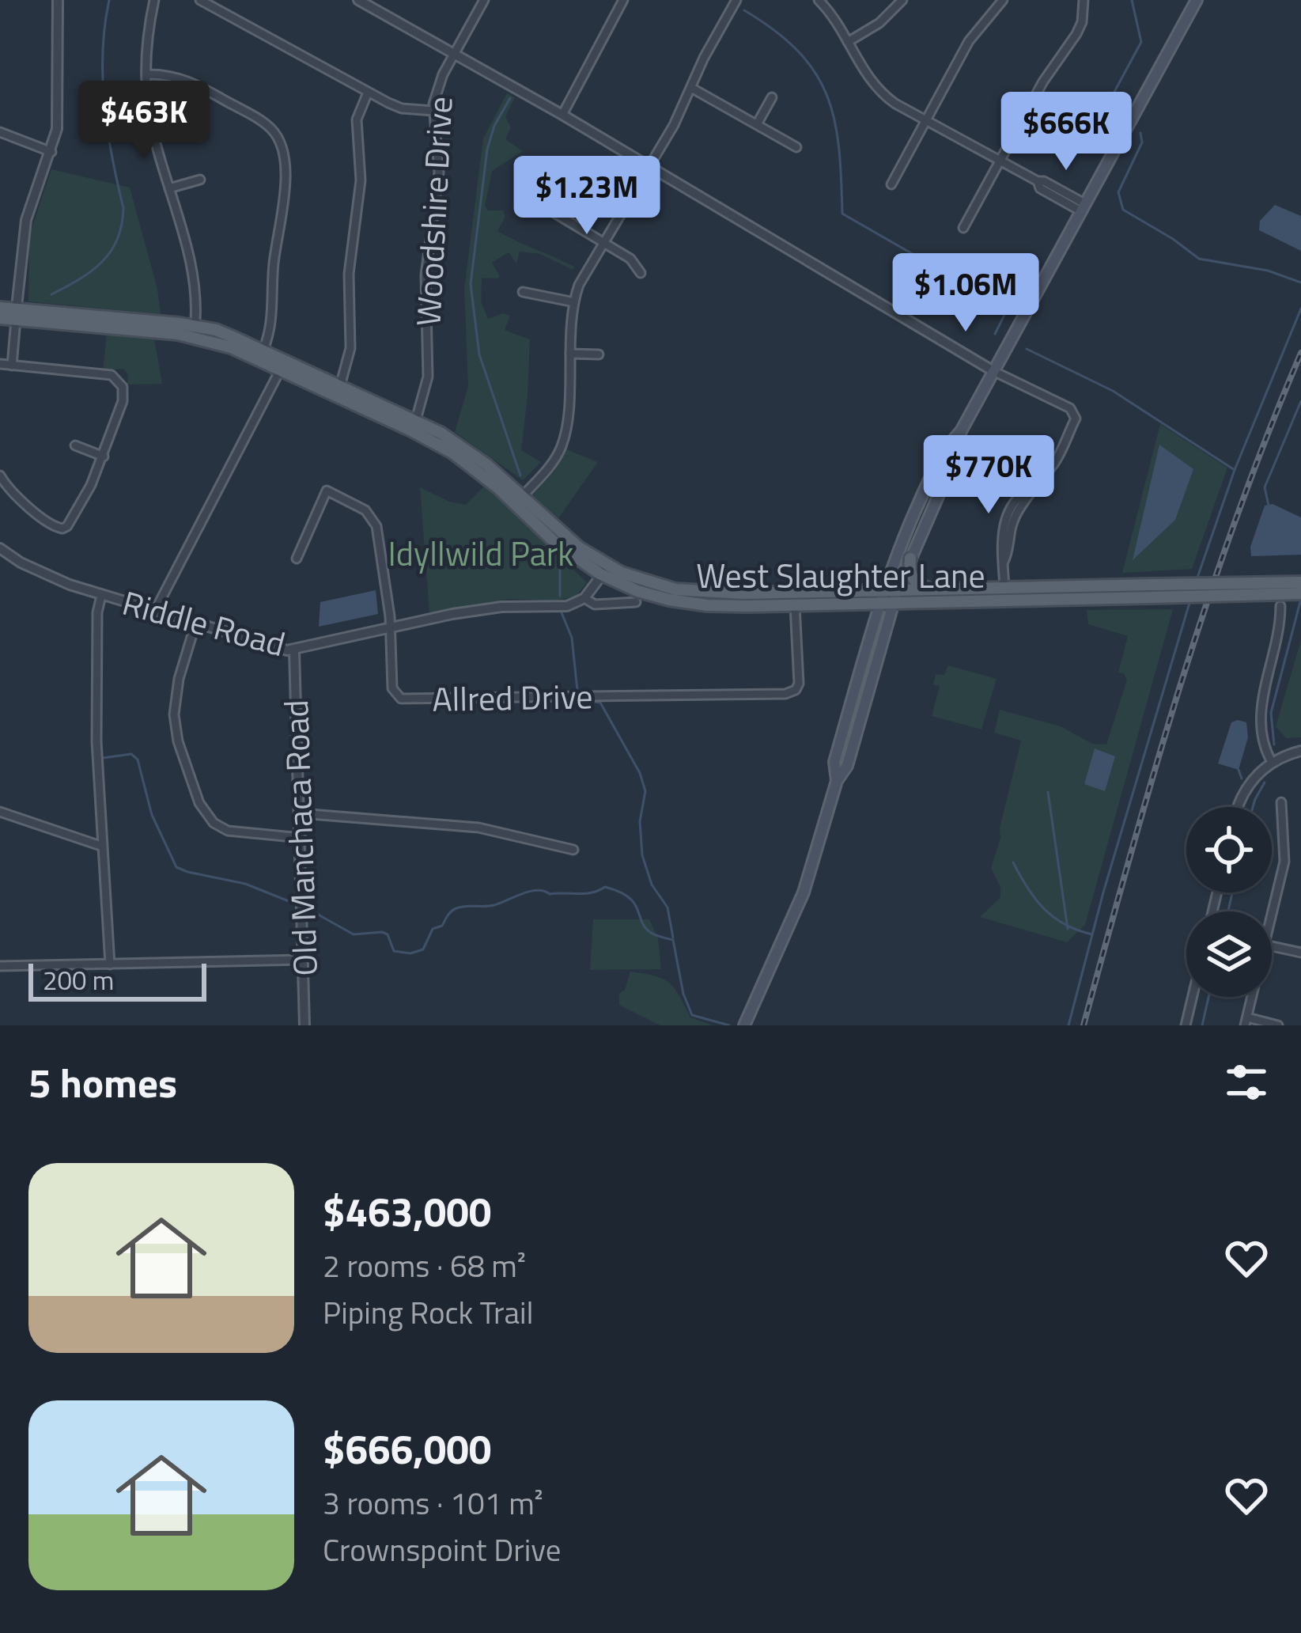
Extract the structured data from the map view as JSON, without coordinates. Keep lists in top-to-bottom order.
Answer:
{
  "streets": {
    "main road": ["West Slaughter Lane"],
    "street": [
      "Woodshire Drive",
      "Riddle Road",
      "Allred Drive",
      "Old Manchaca Road"
    ]
  },
  "crossings": [
    ["Woodshire Drive", "West Slaughter Lane"],
    ["West Slaughter Lane", "Allred Drive"],
    ["Riddle Road", "Allred Drive"],
    ["Riddle Road", "Old Manchaca Road"]
  ],
  "parks": ["Idyllwild Park"],
  "scale_bar": "200 m",
  "page": {
    "price": [
      "$463K",
      "$666K",
      "$1.23M",
      "$1.06M",
      "$770K"
    ],
    "scale": "200 m",
    "heading": "5 homes",
    "list": [
      {
        "name": "$463,000",
        "note": "2 rooms · 68 m² · Piping Rock Trail"
      },
      {
        "name": "$666,000",
        "note": "3 rooms · 101 m² · Crownspoint Drive"
      }
    ]
  }
}
